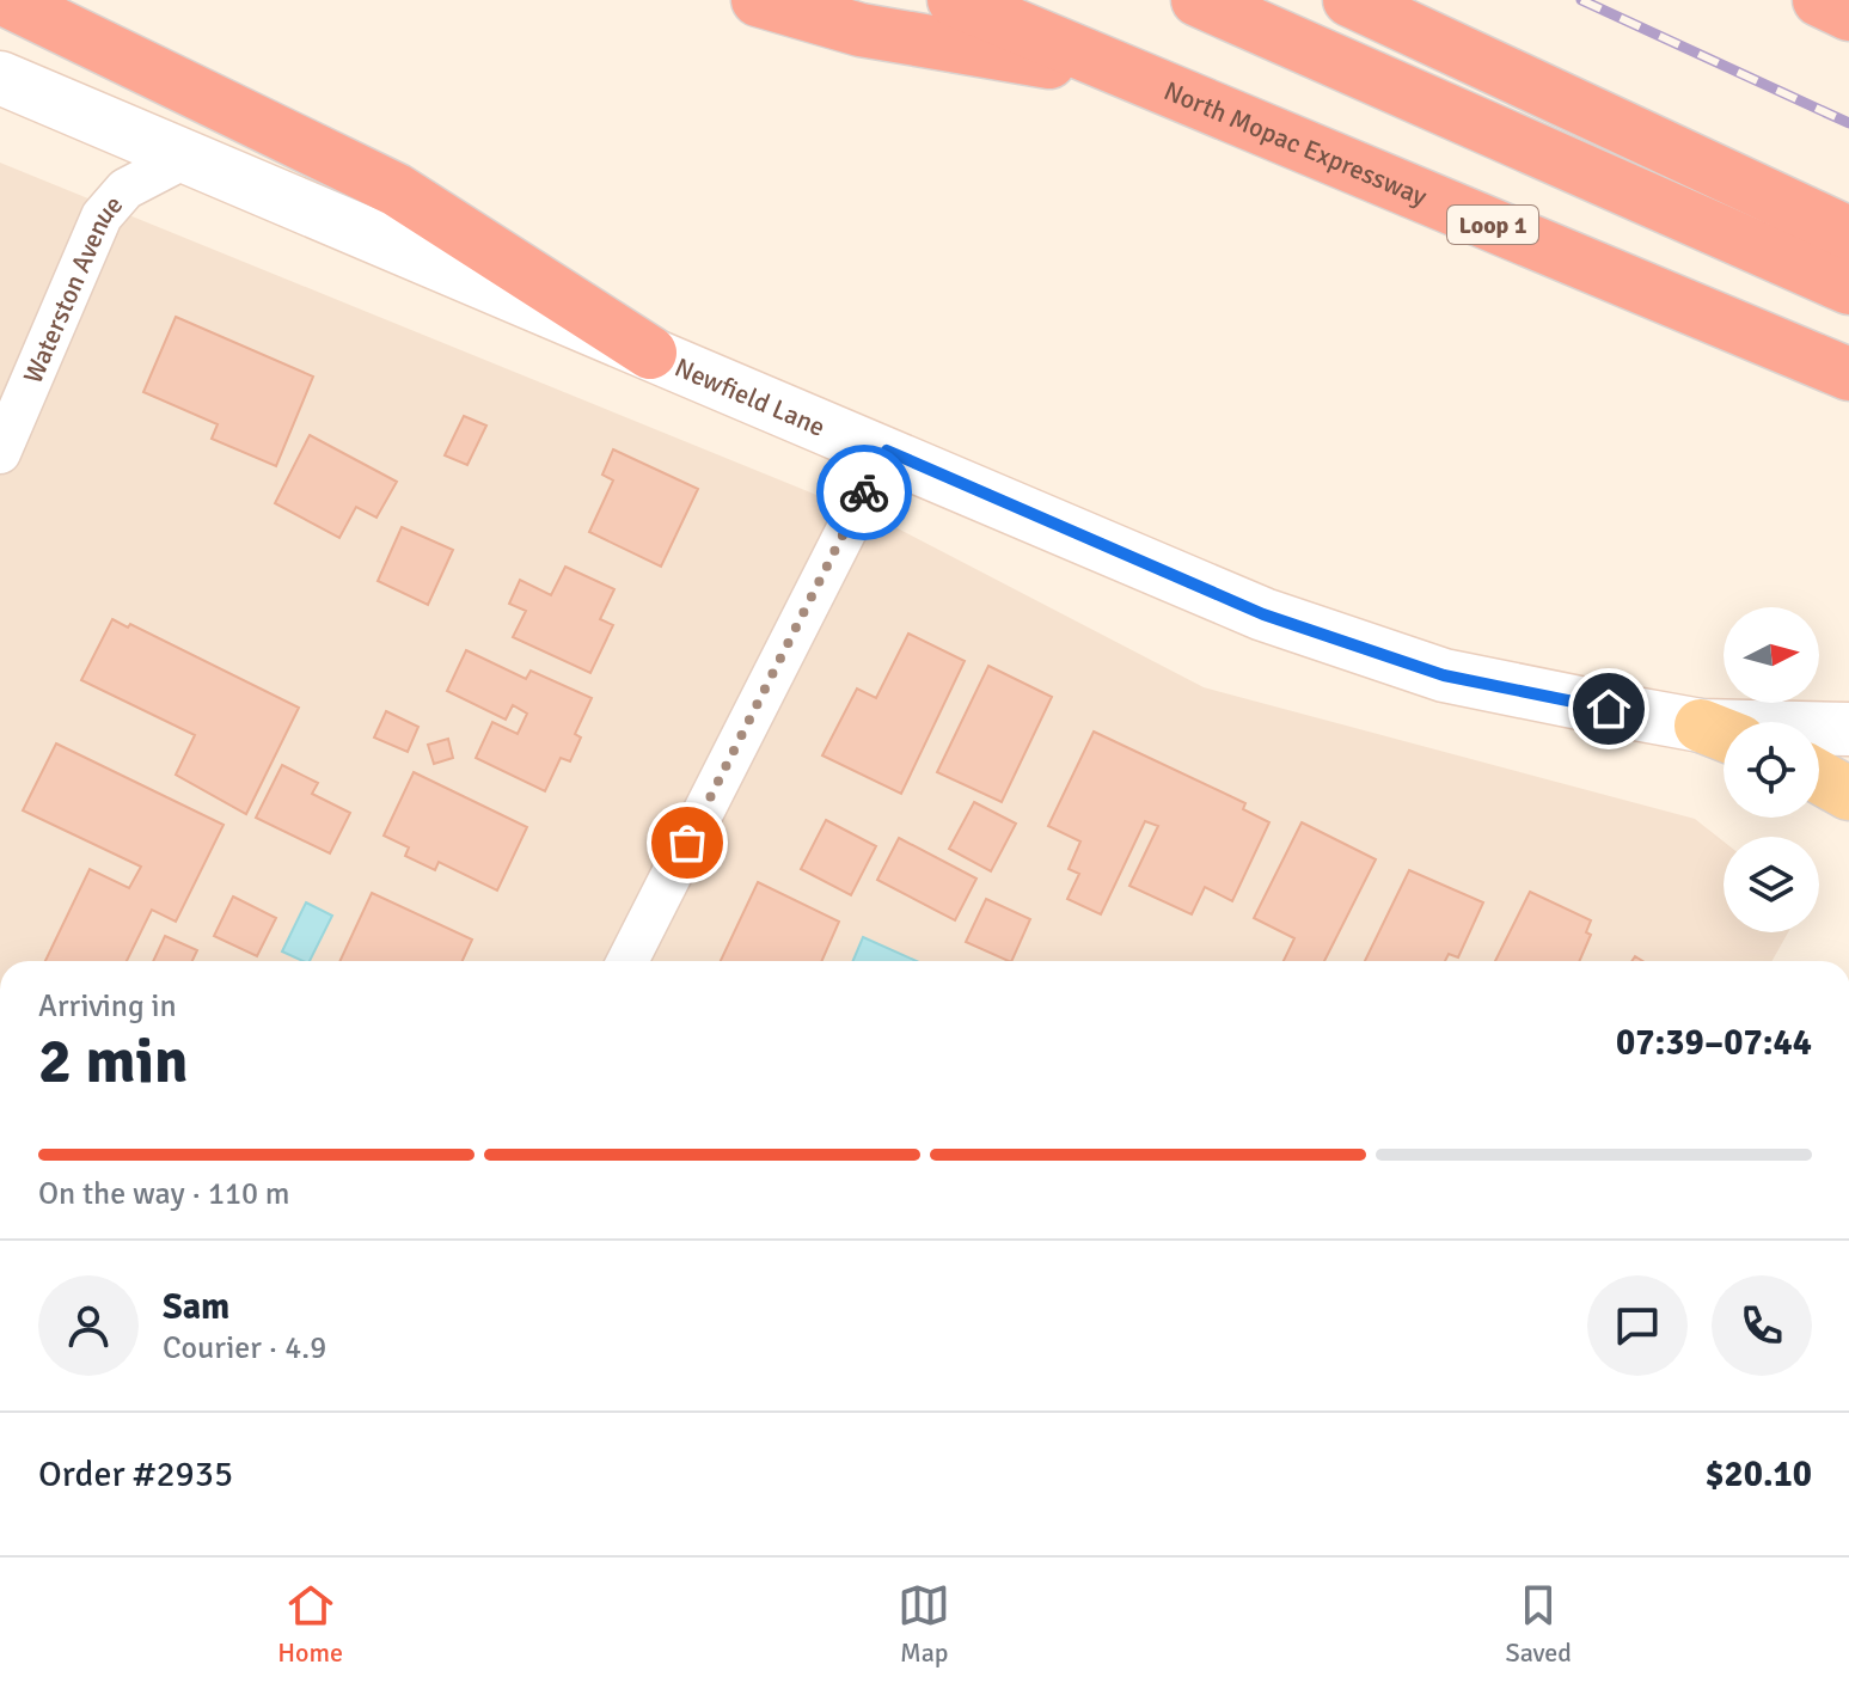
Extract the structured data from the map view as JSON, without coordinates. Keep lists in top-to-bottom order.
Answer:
{
  "streets": {
    "highway": ["North Mopac Expressway", "Loop 1"],
    "main road": ["Newfield Lane"],
    "street": ["Waterston Avenue"]
  },
  "crossings": [
    ["Waterston Avenue", "Newfield Lane"]
  ],
  "north": "right",
  "page": {
    "heading": ["2 min", "Arriving in", "07:39–07:44"],
    "panel": [
      "Sam",
      "Courier · 4.9",
      "Order #2935",
      "$20.10"
    ],
    "bar": "On the way · 110 m",
    "tabs": ["Home", "Map", "Saved"]
  }
}
